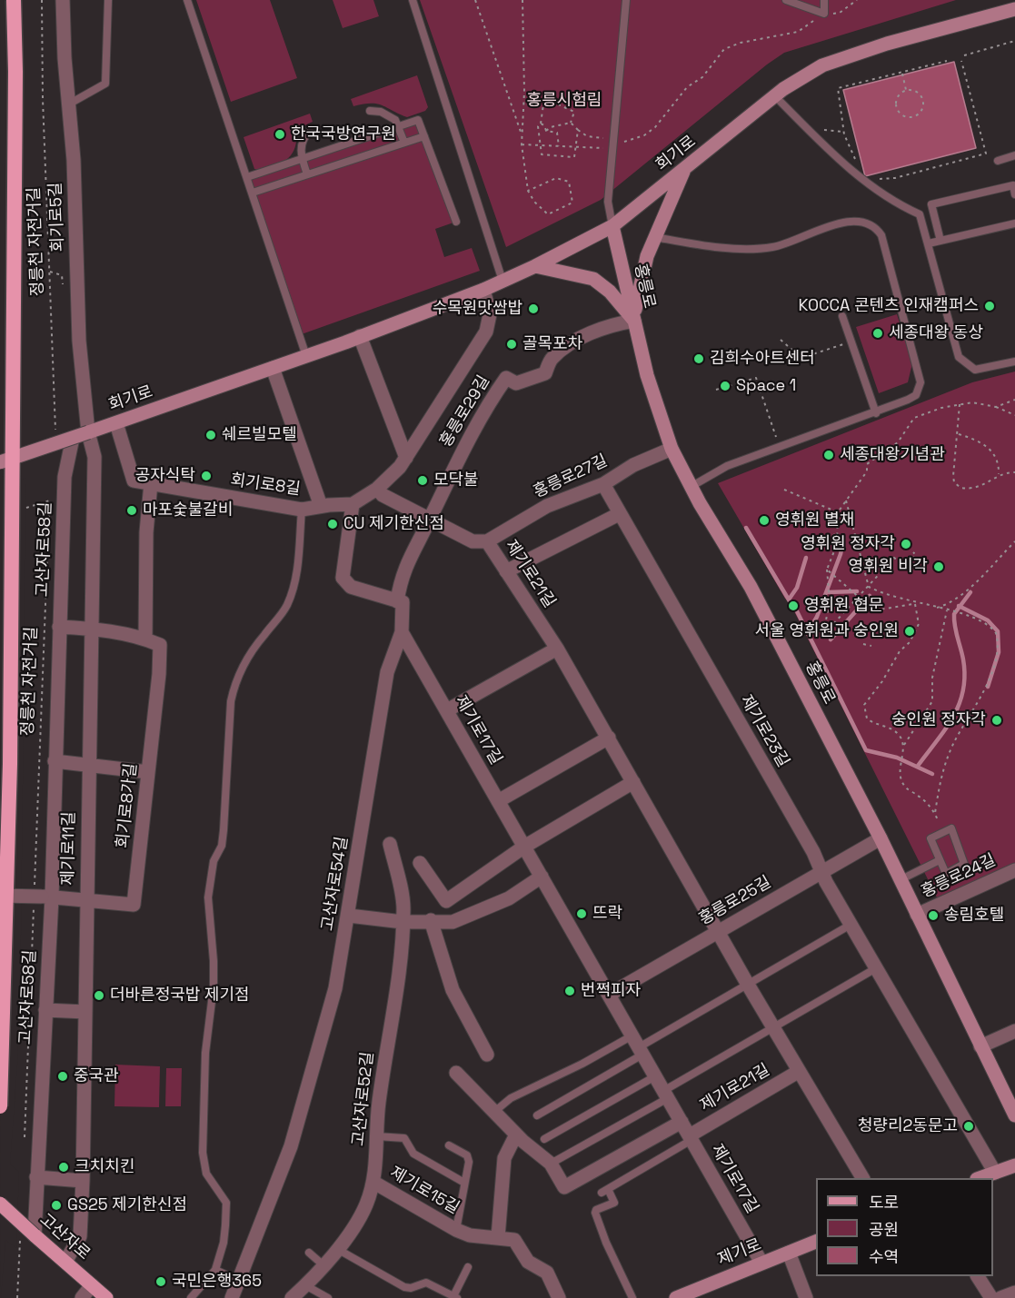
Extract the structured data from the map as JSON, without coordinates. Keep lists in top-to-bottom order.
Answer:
{
  "streets": {
    "main road": [
      "회기로",
      "홍릉로",
      "고산자로",
      "제기로"
    ],
    "street": [
      "회기로5길",
      "홍릉로29길",
      "홍릉로27길",
      "회기로8길",
      "고산자로58길",
      "제기로21길",
      "제기로17길",
      "제기로23길",
      "회기로8가길",
      "제기로11길",
      "홍릉로24길",
      "고산자로54길",
      "홍릉로25길",
      "고산자로52길",
      "제기로15길"
    ],
    "path": ["정릉천 자전거길"]
  },
  "crossings": [
    ["회기로", "회기로5길"],
    ["회기로", "홍릉로"],
    ["회기로", "회기로8길"],
    ["회기로", "고산자로58길"],
    ["회기로", "제기로11길"],
    ["회기로5길", "제기로11길"],
    ["정릉천 자전거길", "고산자로58길"],
    ["정릉천 자전거길", "회기로8가길"],
    ["홍릉로", "홍릉로29길"],
    ["홍릉로", "홍릉로27길"],
    ["홍릉로", "홍릉로24길"],
    ["홍릉로", "홍릉로25길"],
    ["홍릉로29길", "제기로21길"],
    ["홍릉로29길", "고산자로54길"],
    ["홍릉로27길", "제기로21길"],
    ["홍릉로27길", "제기로23길"],
    ["회기로8길", "제기로21길"],
    ["고산자로58길", "회기로8가길"],
    ["고산자로58길", "고산자로"],
    ["제기로21길", "제기로17길"],
    ["제기로21길", "홍릉로25길"],
    ["제기로17길", "고산자로54길"],
    ["제기로17길", "홍릉로25길"],
    ["제기로17길", "제기로"],
    ["제기로23길", "홍릉로25길"],
    ["회기로8가길", "제기로11길"],
    ["제기로11길", "고산자로"],
    ["고산자로52길", "제기로15길"]
  ],
  "parks": ["홍릉시험림"],
  "places": [
    "한국국방연구원",
    "KOCCA 콘텐츠 인재캠퍼스",
    "수목원맛쌈밥",
    "세종대왕 동상",
    "골목포차",
    "김희수아트센터",
    "Space 1",
    "쉐르빌모텔",
    "세종대왕기념관",
    "공자식탁",
    "모닥불",
    "마포숯불갈비",
    "영휘원 별채",
    "CU 제기한신점",
    "영휘원 정자각",
    "영휘원 비각",
    "영휘원 협문",
    "서울 영휘원과 숭인원",
    "숭인원 정자각",
    "뜨락",
    "송림호텔",
    "번쩍피자",
    "더바른정국밥 제기점",
    "중국관",
    "청량리2동문고",
    "크치치킨",
    "GS25 제기한신점",
    "국민은행365"
  ],
  "legend": ["도로", "공원", "수역"]
}
